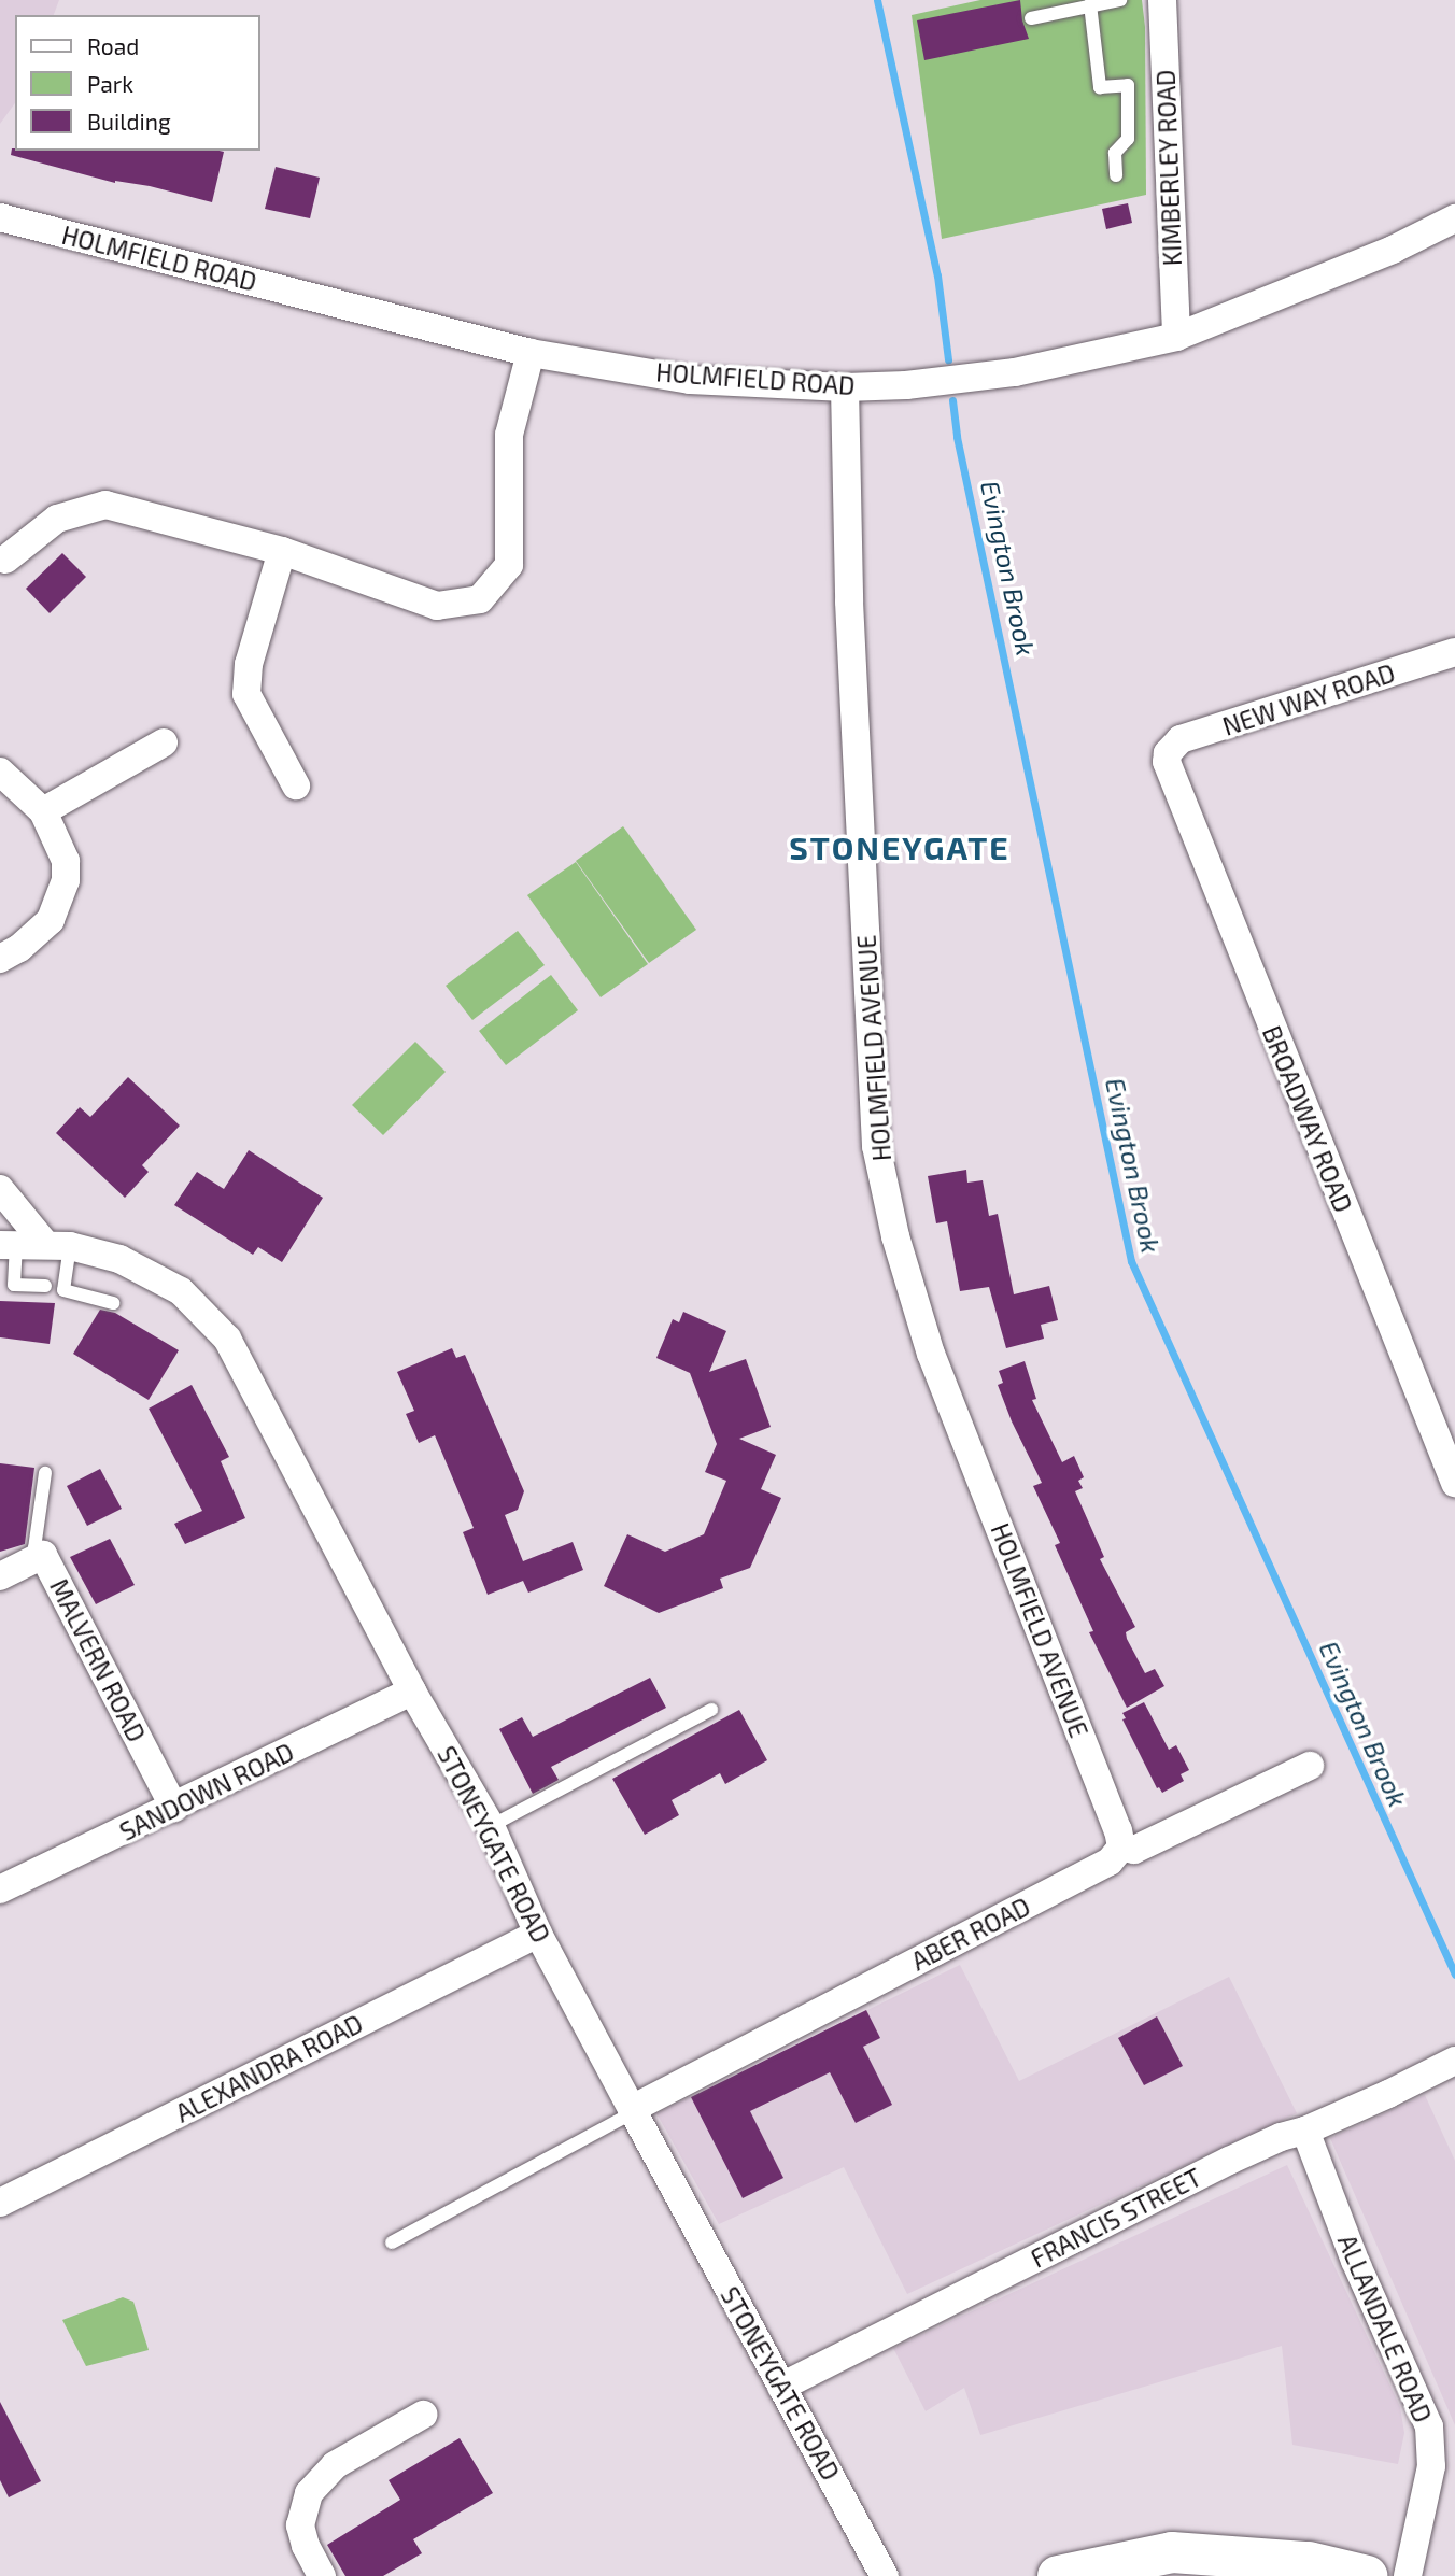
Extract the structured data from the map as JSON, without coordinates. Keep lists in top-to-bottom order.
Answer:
{
  "streets": {
    "street": [
      "KIMBERLEY ROAD",
      "HOLMFIELD ROAD",
      "NEW WAY ROAD",
      "HOLMFIELD AVENUE",
      "BROADWAY ROAD",
      "MALVERN ROAD",
      "SANDOWN ROAD",
      "STONEYGATE ROAD",
      "ABER ROAD",
      "ALEXANDRA ROAD",
      "FRANCIS STREET",
      "ALLANDALE ROAD"
    ]
  },
  "crossings": [
    ["KIMBERLEY ROAD", "HOLMFIELD ROAD"],
    ["HOLMFIELD ROAD", "HOLMFIELD AVENUE"],
    ["NEW WAY ROAD", "BROADWAY ROAD"],
    ["HOLMFIELD AVENUE", "ABER ROAD"],
    ["MALVERN ROAD", "SANDOWN ROAD"],
    ["SANDOWN ROAD", "STONEYGATE ROAD"],
    ["STONEYGATE ROAD", "ABER ROAD"],
    ["STONEYGATE ROAD", "ALEXANDRA ROAD"],
    ["STONEYGATE ROAD", "FRANCIS STREET"],
    ["FRANCIS STREET", "ALLANDALE ROAD"]
  ],
  "districts": ["STONEYGATE"],
  "water": ["Evington Brook"],
  "legend": ["Road", "Park", "Building"]
}
